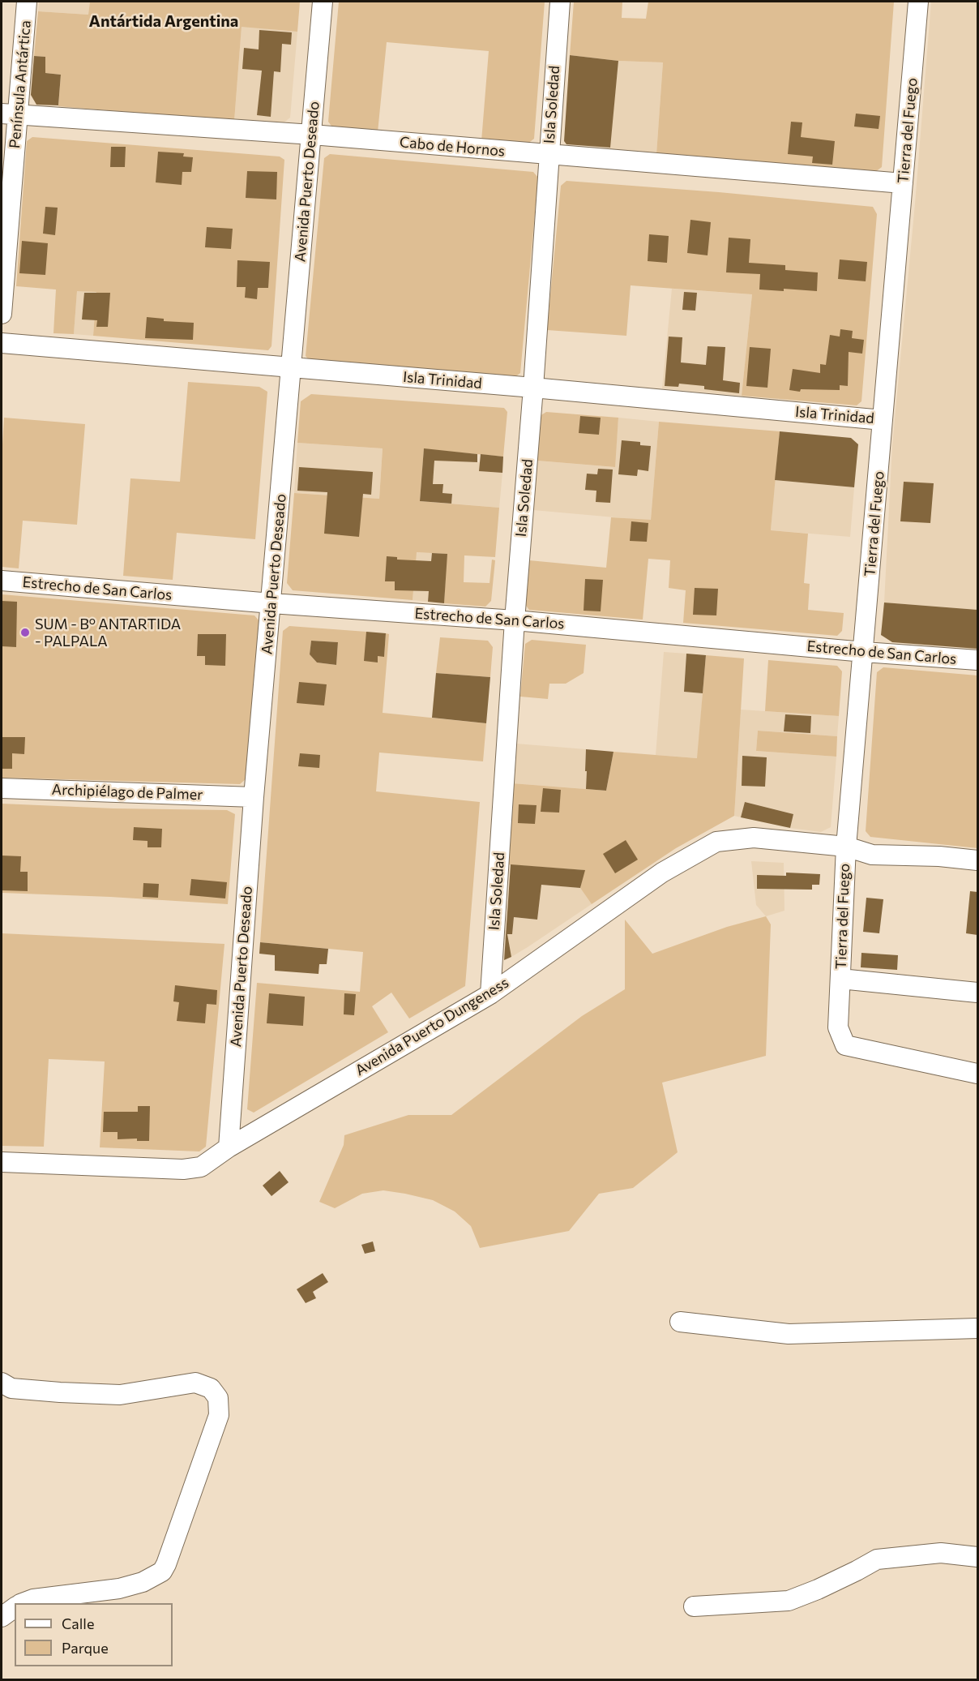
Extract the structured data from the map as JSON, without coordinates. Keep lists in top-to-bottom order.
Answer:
{
  "streets": {
    "street": [
      "Península Antártica",
      "Isla Soledad",
      "Tierra del Fuego",
      "Cabo de Hornos",
      "Avenida Puerto Deseado",
      "Isla Trinidad",
      "Estrecho de San Carlos",
      "Archipiélago de Palmer",
      "Avenida Puerto Dungeness"
    ]
  },
  "crossings": [
    ["Península Antártica", "Cabo de Hornos"],
    ["Isla Soledad", "Cabo de Hornos"],
    ["Isla Soledad", "Isla Trinidad"],
    ["Isla Soledad", "Estrecho de San Carlos"],
    ["Isla Soledad", "Avenida Puerto Dungeness"],
    ["Tierra del Fuego", "Cabo de Hornos"],
    ["Tierra del Fuego", "Isla Trinidad"],
    ["Tierra del Fuego", "Estrecho de San Carlos"],
    ["Tierra del Fuego", "Avenida Puerto Dungeness"],
    ["Cabo de Hornos", "Avenida Puerto Deseado"],
    ["Avenida Puerto Deseado", "Isla Trinidad"],
    ["Avenida Puerto Deseado", "Estrecho de San Carlos"],
    ["Avenida Puerto Deseado", "Archipiélago de Palmer"],
    ["Avenida Puerto Deseado", "Avenida Puerto Dungeness"]
  ],
  "districts": ["Antártida Argentina"],
  "places": ["SUM - Bº ANTARTIDA - PALPALA"],
  "legend": ["Calle", "Parque"]
}
